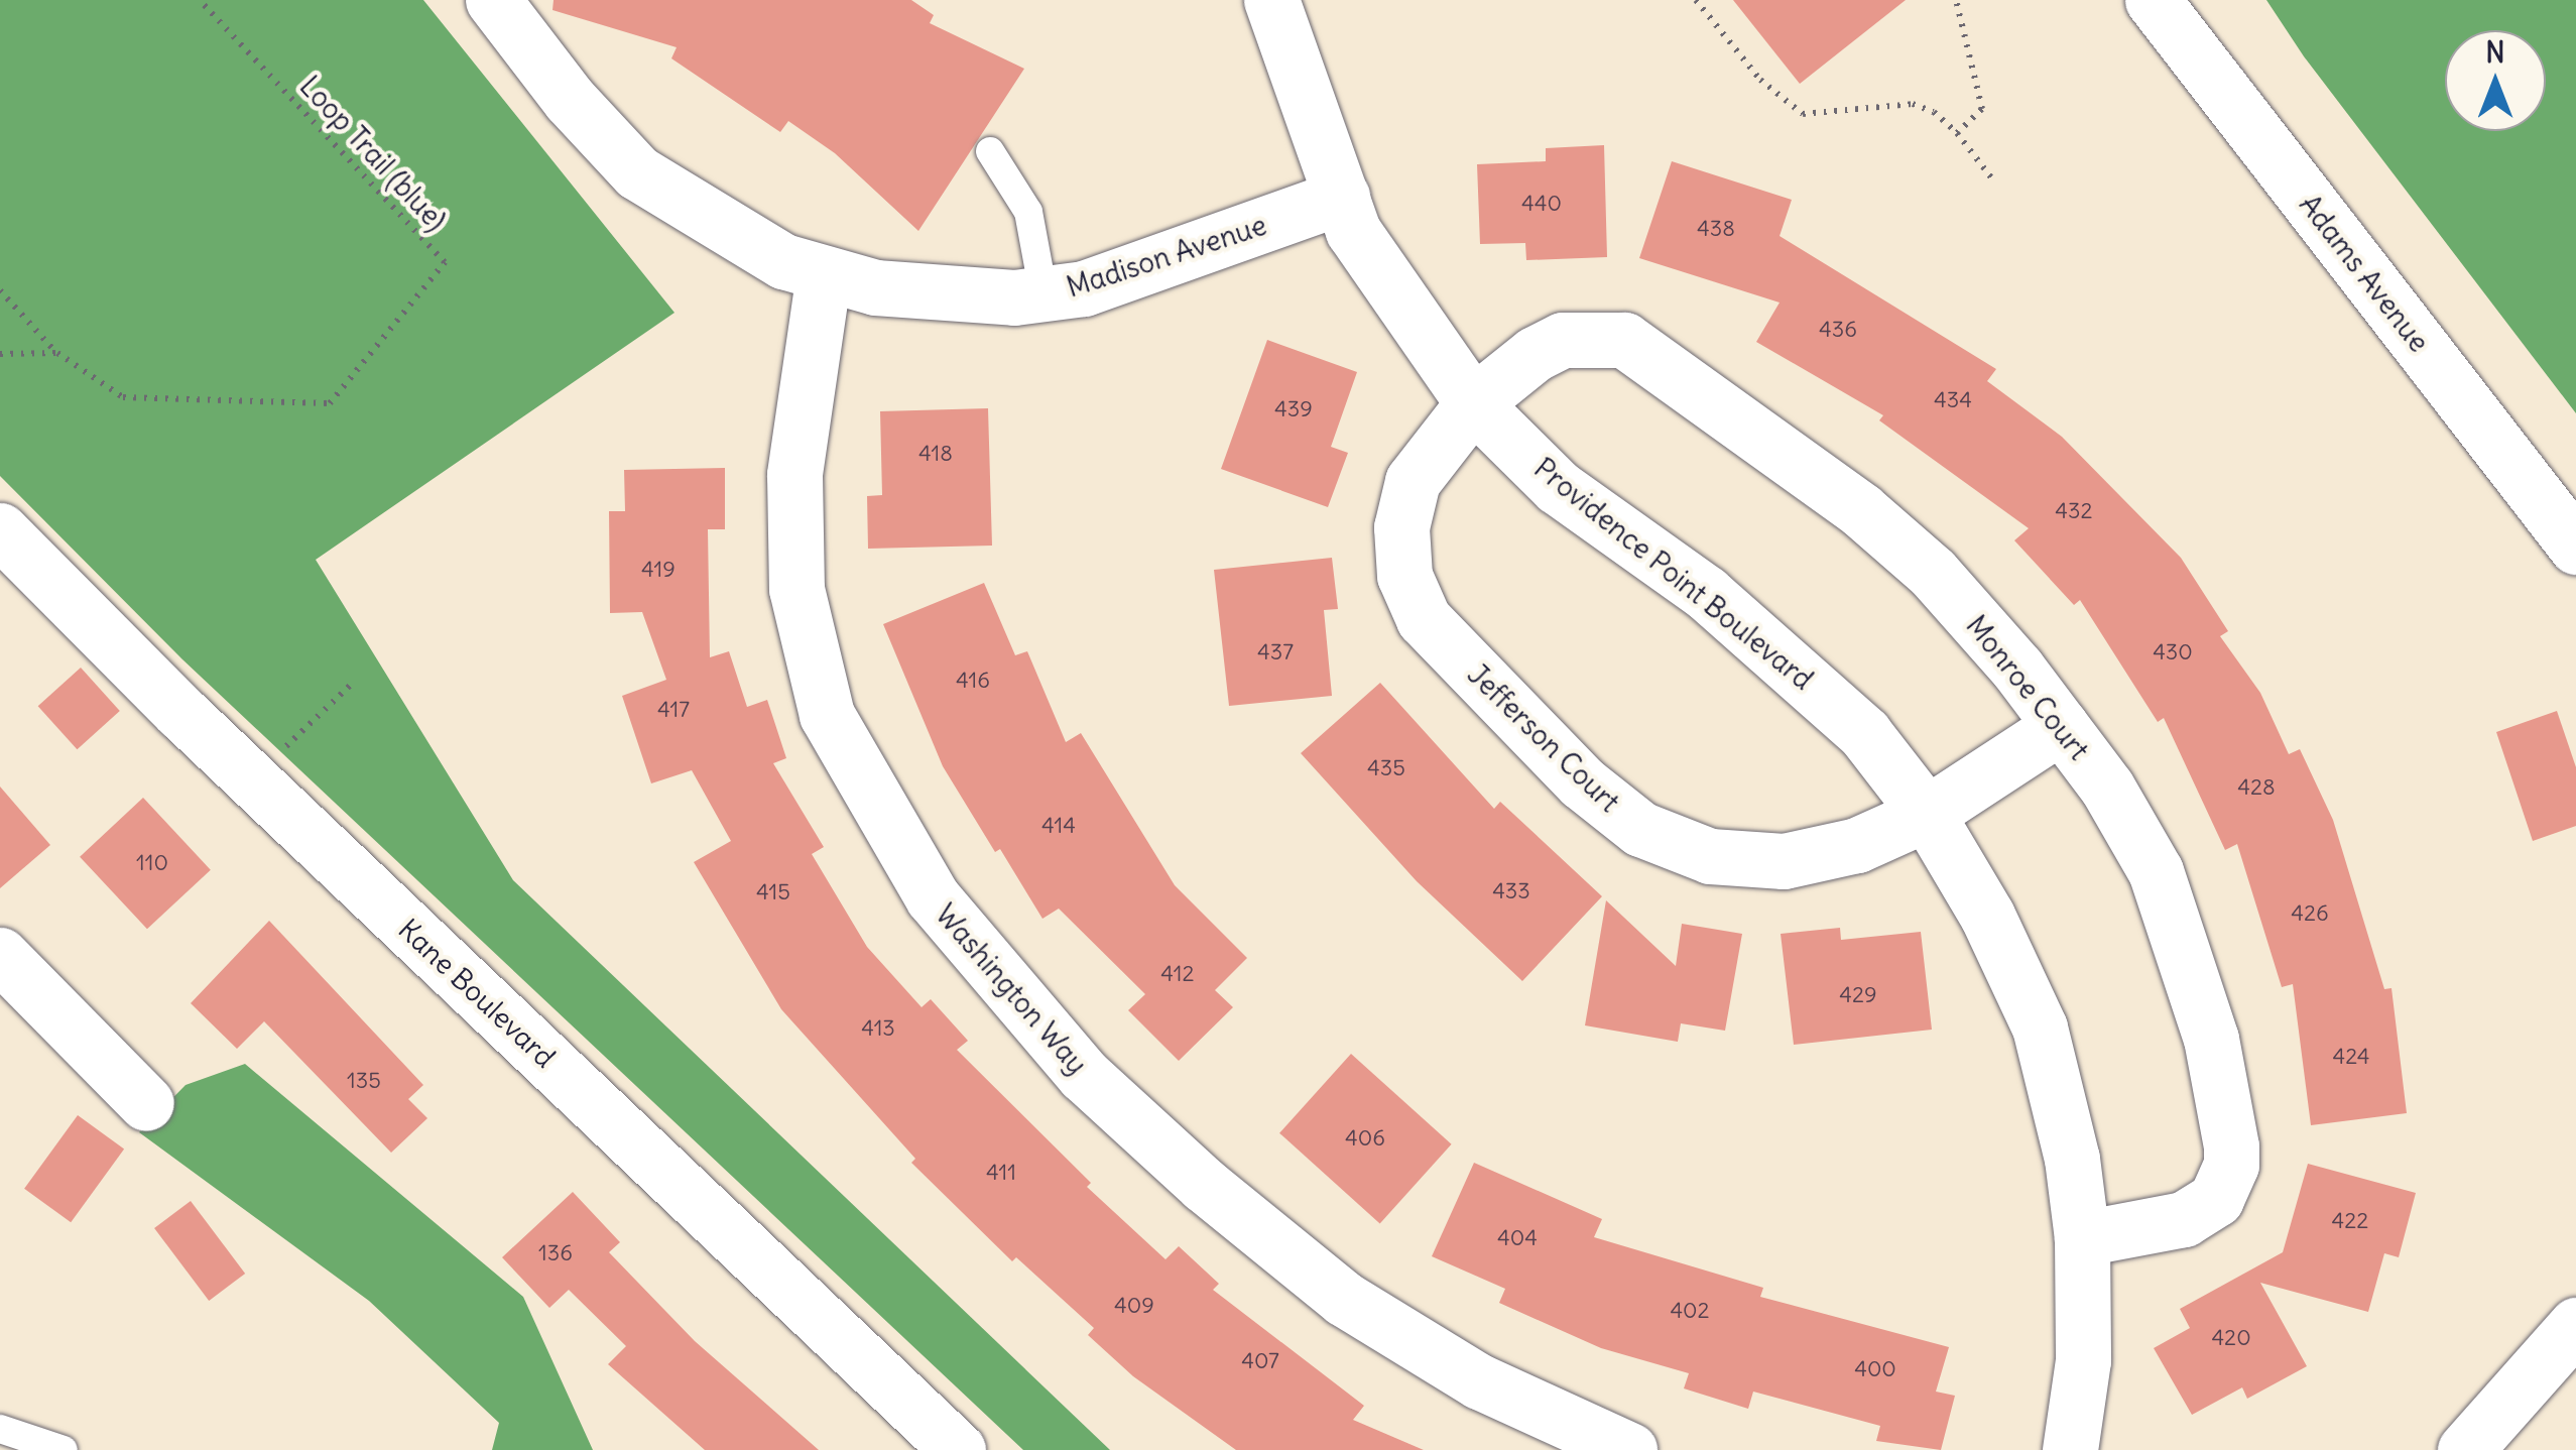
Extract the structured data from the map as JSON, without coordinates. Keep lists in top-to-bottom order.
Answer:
{
  "streets": {
    "street": [
      "Madison Avenue",
      "Adams Avenue",
      "Providence Point Boulevard",
      "Monroe Court",
      "Jefferson Court",
      "Washington Way",
      "Kane Boulevard"
    ],
    "path": ["Loop Trail (blue)"]
  },
  "crossings": [
    ["Madison Avenue", "Providence Point Boulevard"],
    ["Madison Avenue", "Washington Way"],
    ["Providence Point Boulevard", "Monroe Court"],
    ["Providence Point Boulevard", "Jefferson Court"],
    ["Monroe Court", "Jefferson Court"]
  ],
  "house_numbers": [
    "440",
    "438",
    "436",
    "434",
    "439",
    "418",
    "432",
    "419",
    "437",
    "430",
    "416",
    "417",
    "435",
    "428",
    "414",
    "110",
    "433",
    "415",
    "426",
    "412",
    "429",
    "413",
    "424",
    "135",
    "406",
    "411",
    "422",
    "404",
    "136",
    "409",
    "402",
    "420",
    "407",
    "400"
  ],
  "north": "top"
}
